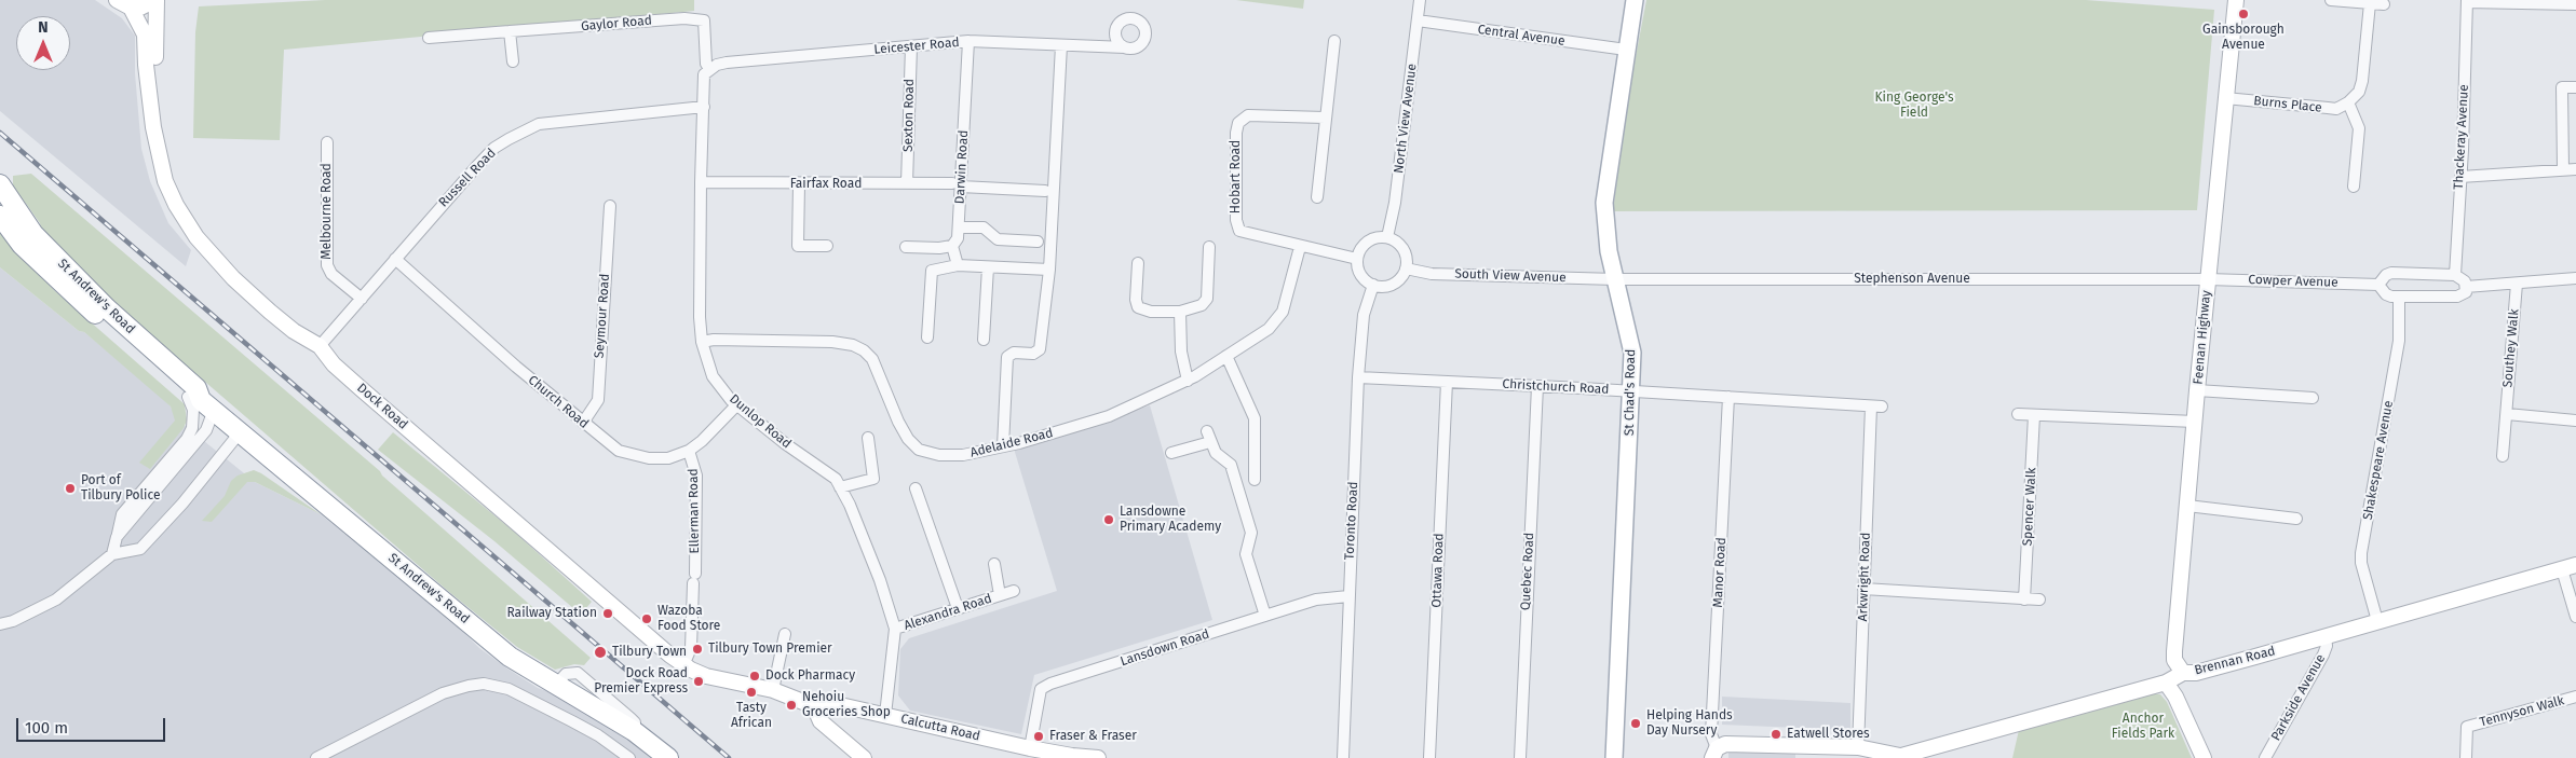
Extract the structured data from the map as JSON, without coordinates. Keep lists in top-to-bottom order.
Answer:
{
  "streets": {
    "highway": ["St Andrew's Road"],
    "main road": ["St Chad's Road"],
    "street": [
      "Gaylor Road",
      "Central Avenue",
      "Leicester Road",
      "Burns Place",
      "Sexton Road",
      "North View Avenue",
      "Thackeray Avenue",
      "Darwin Road",
      "Hobart Road",
      "Russell Road",
      "Fairfax Road",
      "Melbourne Road",
      "South View Avenue",
      "Stephenson Avenue",
      "Cowper Avenue",
      "Seymour Road",
      "Feenan Highway",
      "Southey Walk",
      "Christchurch Road",
      "Church Road",
      "Dock Road",
      "Dunlop Road",
      "Adelaide Road",
      "Shakespeare Avenue",
      "Spencer Walk",
      "Ellerman Road",
      "Toronto Road",
      "Ottawa Road",
      "Quebec Road",
      "Manor Road",
      "Arkwright Road",
      "Alexandra Road",
      "Lansdown Road",
      "Brennan Road",
      "Parkside Avenue",
      "Tennyson Walk",
      "Calcutta Road"
    ]
  },
  "crossings": [
    ["Gaylor Road", "Leicester Road"],
    ["Gaylor Road", "Dunlop Road"],
    ["Central Avenue", "North View Avenue"],
    ["Central Avenue", "St Chad's Road"],
    ["Leicester Road", "Sexton Road"],
    ["Leicester Road", "Darwin Road"],
    ["Leicester Road", "Dunlop Road"],
    ["Burns Place", "Feenan Highway"],
    ["Sexton Road", "Fairfax Road"],
    ["North View Avenue", "Hobart Road"],
    ["North View Avenue", "South View Avenue"],
    ["North View Avenue", "Toronto Road"],
    ["Darwin Road", "Fairfax Road"],
    ["Hobart Road", "South View Avenue"],
    ["Hobart Road", "Adelaide Road"],
    ["Hobart Road", "Toronto Road"],
    ["Russell Road", "Melbourne Road"],
    ["Russell Road", "Church Road"],
    ["Russell Road", "Dock Road"],
    ["Russell Road", "Dunlop Road"],
    ["Fairfax Road", "Dunlop Road"],
    ["South View Avenue", "Stephenson Avenue"],
    ["South View Avenue", "St Chad's Road"],
    ["South View Avenue", "Toronto Road"],
    ["Stephenson Avenue", "Cowper Avenue"],
    ["Stephenson Avenue", "Feenan Highway"],
    ["Stephenson Avenue", "St Chad's Road"],
    ["Cowper Avenue", "Feenan Highway"],
    ["Cowper Avenue", "Shakespeare Avenue"],
    ["Seymour Road", "Church Road"],
    ["Feenan Highway", "Brennan Road"],
    ["Christchurch Road", "St Chad's Road"],
    ["Christchurch Road", "Toronto Road"],
    ["Christchurch Road", "Ottawa Road"],
    ["Christchurch Road", "Quebec Road"],
    ["Christchurch Road", "Manor Road"],
    ["Christchurch Road", "Arkwright Road"],
    ["Church Road", "Dunlop Road"],
    ["Church Road", "Ellerman Road"],
    ["Dock Road", "Ellerman Road"],
    ["Dock Road", "Calcutta Road"],
    ["Dunlop Road", "Adelaide Road"],
    ["Dunlop Road", "Alexandra Road"],
    ["Dunlop Road", "Calcutta Road"],
    ["Shakespeare Avenue", "Brennan Road"],
    ["Ellerman Road", "Calcutta Road"],
    ["Toronto Road", "Lansdown Road"],
    ["Lansdown Road", "Calcutta Road"],
    ["Brennan Road", "Parkside Avenue"]
  ],
  "parks": ["King George's Field", "Anchor Fields Park"],
  "places": [
    "Gainsborough Avenue",
    "Port of Tilbury Police",
    "Lansdowne Primary Academy",
    "Railway Station",
    "Wazoba Food Store",
    "Tilbury Town Premier",
    "Tilbury Town",
    "Dock Pharmacy",
    "Dock Road Premier Express",
    "Tasty African",
    "Nehoiu Groceries Shop",
    "Helping Hands Day Nursery",
    "Eatwell Stores",
    "Fraser & Fraser"
  ],
  "scale_bar": "100 m",
  "north": "top"
}
